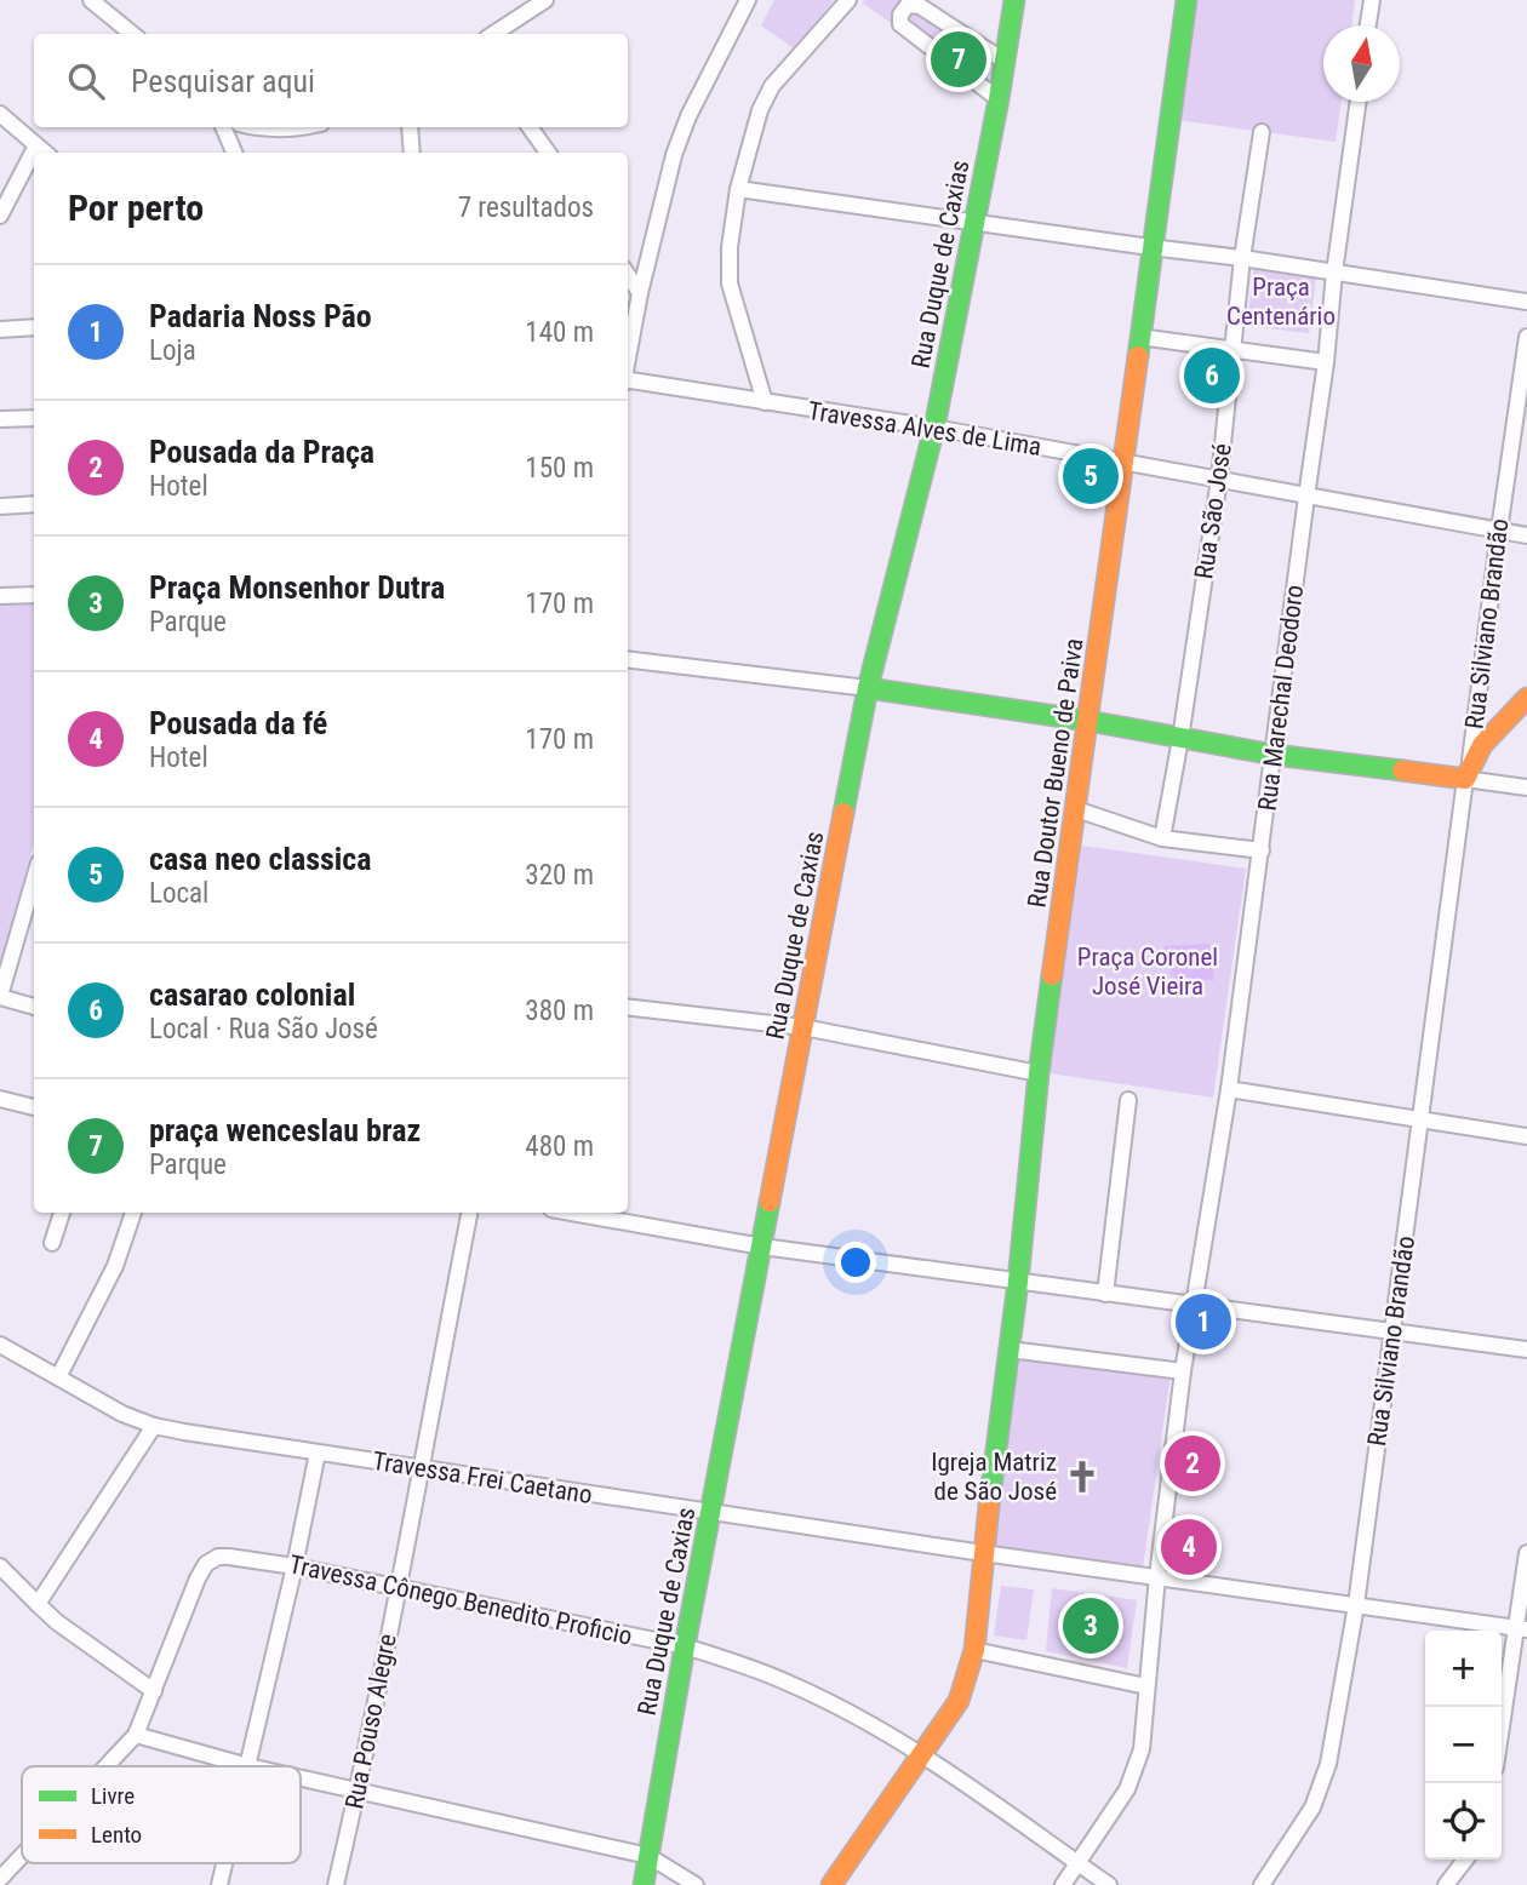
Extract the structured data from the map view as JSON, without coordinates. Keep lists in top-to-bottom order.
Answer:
{
  "streets": {
    "street": [
      "Rua Duque de Caxias",
      "Travessa Alves de Lima",
      "Rua São José",
      "Rua Silviano Brandão",
      "Rua Marechal Deodoro",
      "Rua Doutor Bueno de Paiva",
      "Travessa Frei Caetano",
      "Travessa Cônego Benedito Proficio",
      "Rua Pouso Alegre"
    ]
  },
  "crossings": [
    ["Rua Duque de Caxias", "Travessa Alves de Lima"],
    ["Rua Duque de Caxias", "Travessa Frei Caetano"],
    ["Rua Duque de Caxias", "Travessa Cônego Benedito Proficio"],
    ["Travessa Alves de Lima", "Rua São José"],
    ["Travessa Alves de Lima", "Rua Silviano Brandão"],
    ["Travessa Alves de Lima", "Rua Marechal Deodoro"],
    ["Travessa Alves de Lima", "Rua Doutor Bueno de Paiva"],
    ["Rua Marechal Deodoro", "Travessa Frei Caetano"],
    ["Rua Marechal Deodoro", "Travessa Cônego Benedito Proficio"],
    ["Rua Doutor Bueno de Paiva", "Travessa Frei Caetano"],
    ["Rua Doutor Bueno de Paiva", "Travessa Cônego Benedito Proficio"],
    ["Travessa Frei Caetano", "Rua Pouso Alegre"],
    ["Travessa Cônego Benedito Proficio", "Rua Pouso Alegre"]
  ],
  "parks": ["Praça Centenário", "Praça Coronel José Vieira"],
  "places": {
    "church": ["Igreja Matriz de São José"]
  },
  "legend": ["Livre", "Lento"],
  "north": "top",
  "page": {
    "pins": [
      "7",
      "6",
      "5",
      "1",
      "2",
      "4",
      "3"
    ],
    "search": "Pesquisar aqui",
    "heading": ["Por perto", "7 resultados"],
    "list": [
      {
        "mark": "1",
        "name": "Padaria Noss Pão",
        "note": "Loja",
        "value": "140 m"
      },
      {
        "mark": "2",
        "name": "Pousada da Praça",
        "note": "Hotel",
        "value": "150 m"
      },
      {
        "mark": "3",
        "name": "Praça Monsenhor Dutra",
        "note": "Parque",
        "value": "170 m"
      },
      {
        "mark": "4",
        "name": "Pousada da fé",
        "note": "Hotel",
        "value": "170 m"
      },
      {
        "mark": "5",
        "name": "casa neo classica",
        "note": "Local",
        "value": "320 m"
      },
      {
        "mark": "6",
        "name": "casarao colonial",
        "note": "Local · Rua São José",
        "value": "380 m"
      },
      {
        "mark": "7",
        "name": "praça wenceslau braz",
        "note": "Parque",
        "value": "480 m"
      }
    ],
    "map_buttons": ["+", "−"]
  }
}
